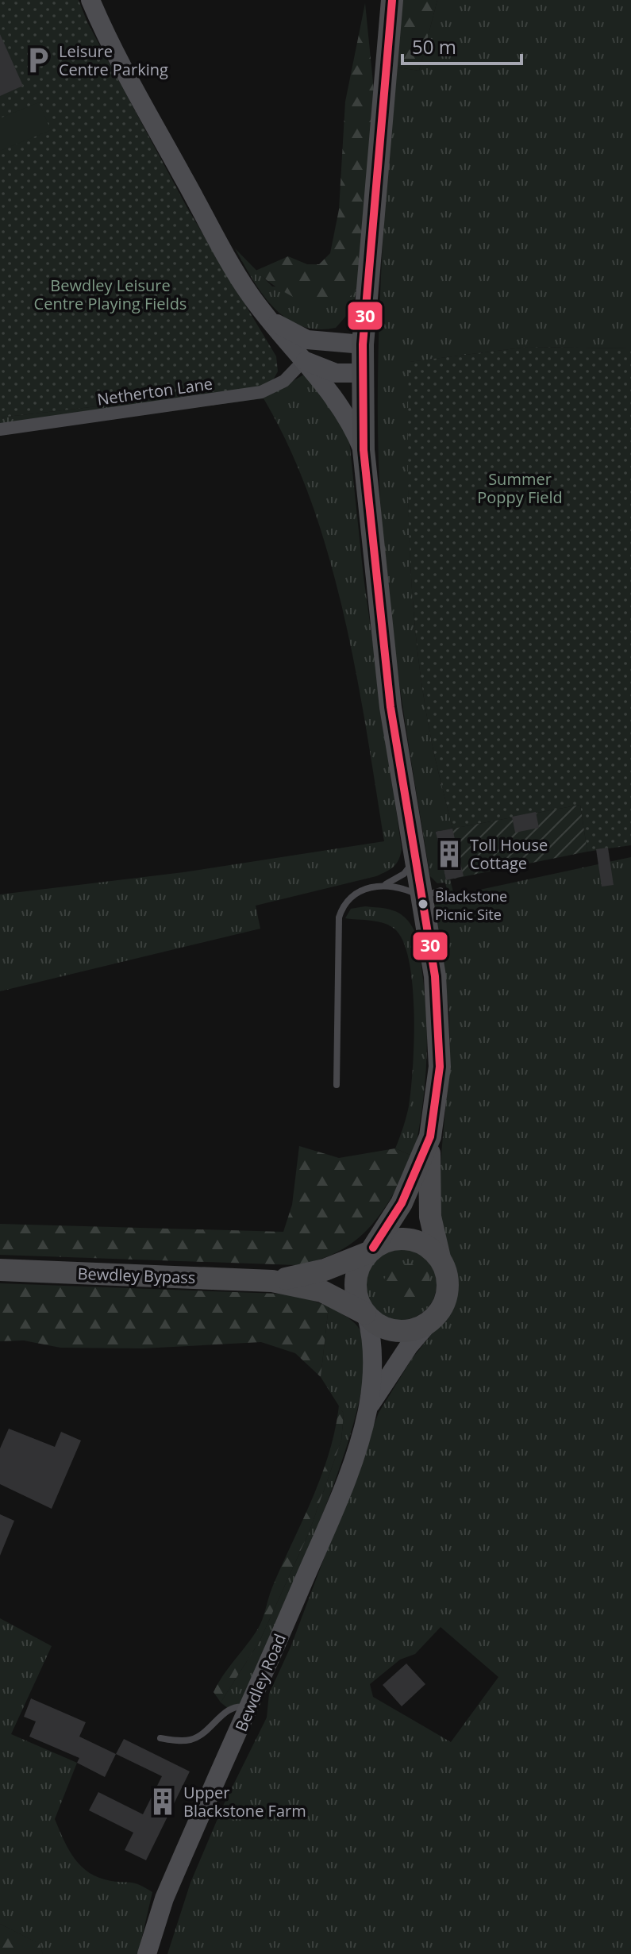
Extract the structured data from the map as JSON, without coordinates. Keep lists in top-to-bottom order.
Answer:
{
  "streets": {
    "highway": ["Bewdley Bypass"],
    "main road": ["Bewdley Road"],
    "street": ["Netherton Lane"]
  },
  "crossings": [
    ["Bewdley Bypass", "Bewdley Road"]
  ],
  "parks": ["Bewdley Leisure Centre Playing Fields", "Summer Poppy Field"],
  "places": {
    "parking": ["Leisure Centre Parking"],
    "building": ["Toll House Cottage", "Upper Blackstone Farm"],
    "other": ["Blackstone Picnic Site"]
  },
  "lines": ["transit line 30"],
  "scale_bar": "50 m"
}
